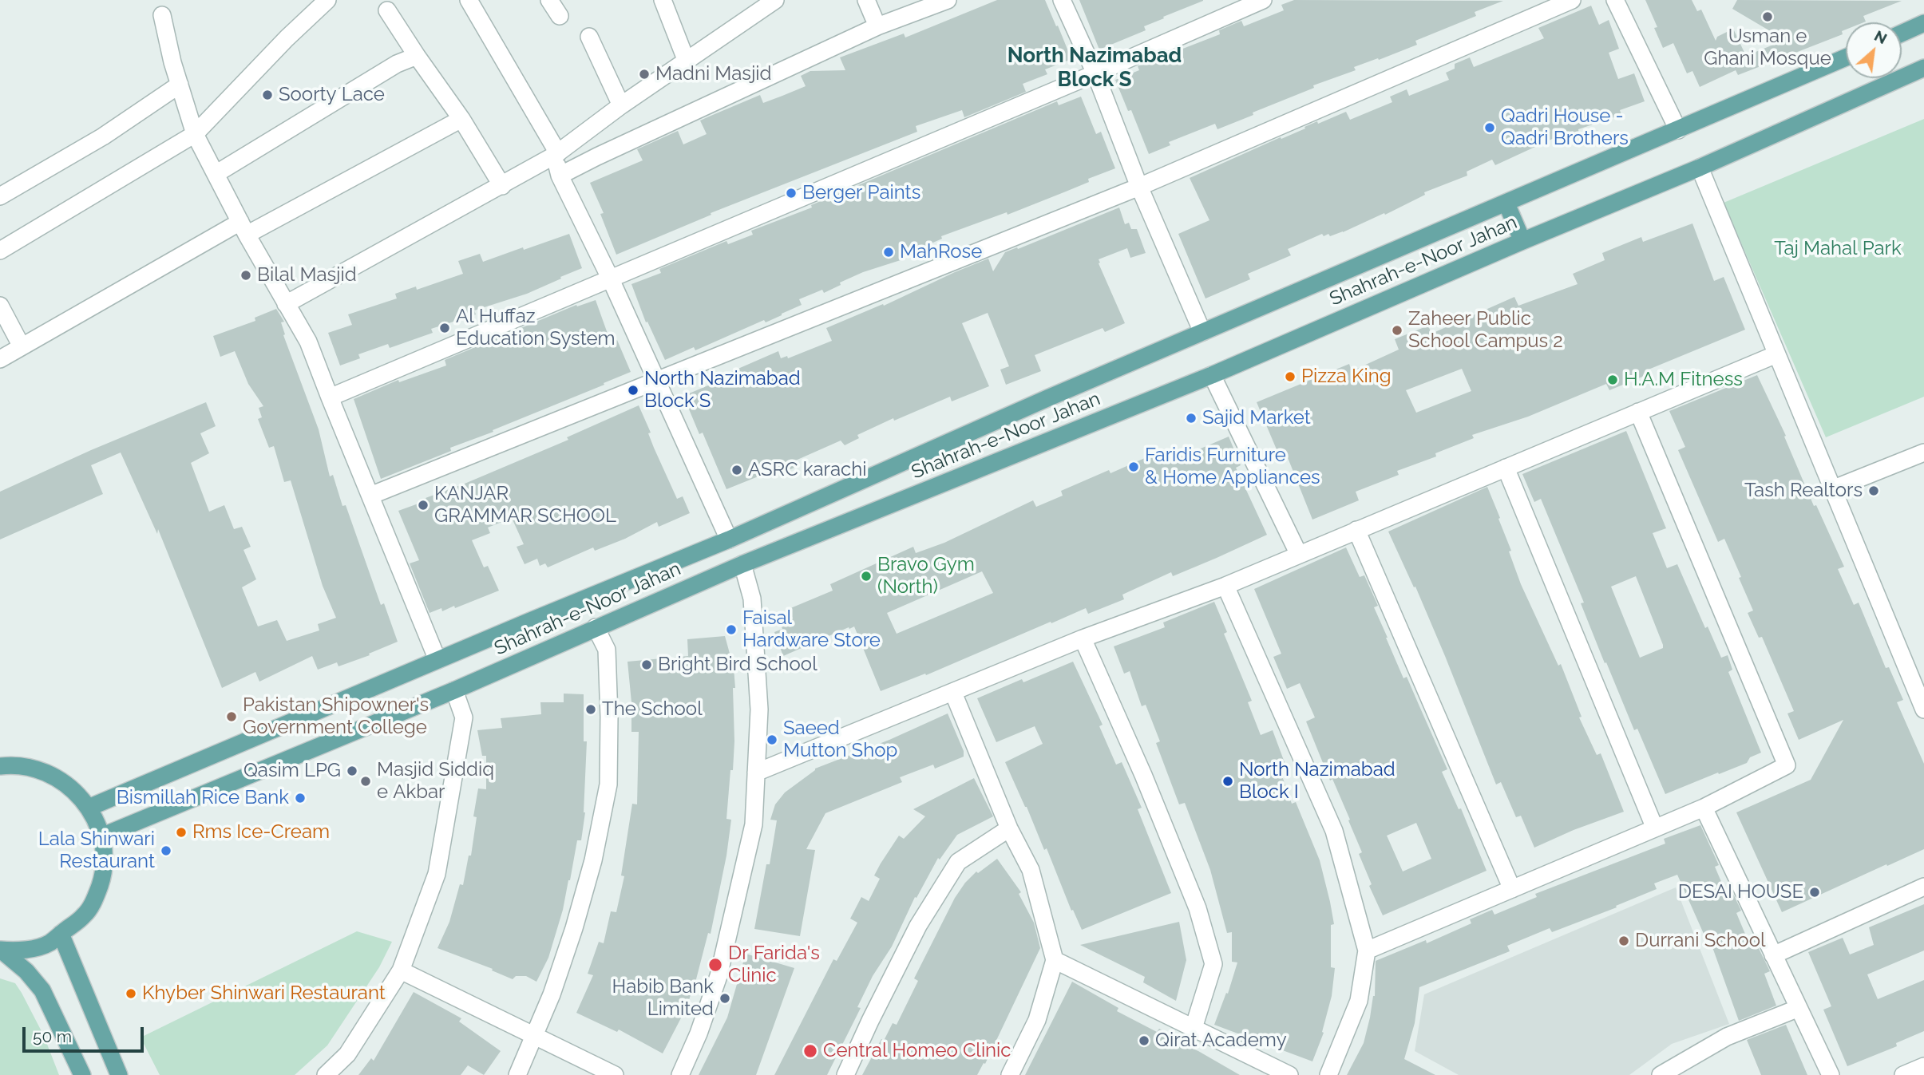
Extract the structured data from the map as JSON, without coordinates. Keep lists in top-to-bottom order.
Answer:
{
  "streets": {
    "main road": ["Shahrah-e-Noor Jahan"]
  },
  "districts": ["North Nazimabad Block S"],
  "parks": ["Taj Mahal Park"],
  "places": [
    "Usman e Ghani Mosque",
    "Madni Masjid",
    "Soorty Lace",
    "Qadri House - Qadri Brothers",
    "Berger Paints",
    "MahRose",
    "Bilal Masjid",
    "Al Huffaz Education System",
    "Zaheer Public School Campus 2",
    "Pizza King",
    "H.A.M Fitness",
    "North Nazimabad Block S",
    "Sajid Market",
    "Faridis Furniture & Home Appliances",
    "ASRC karachi",
    "Tash Realtors",
    "KANJAR GRAMMAR SCHOOL",
    "Bravo Gym (North)",
    "Faisal Hardware Store",
    "Bright Bird School",
    "The School",
    "Pakistan Shipowner's Government College",
    "Saeed Mutton Shop",
    "Qasim LPG",
    "Masjid Siddiq e Akbar",
    "North Nazimabad Block I",
    "Bismillah Rice Bank",
    "Rms Ice-Cream",
    "Lala Shinwari Restaurant",
    "DESAI HOUSE",
    "Durrani School",
    "Dr Farida's Clinic",
    "Khyber Shinwari Restaurant",
    "Habib Bank Limited",
    "Qirat Academy",
    "Central Homeo Clinic"
  ],
  "scale_bar": "50 m",
  "north": "top right"
}
